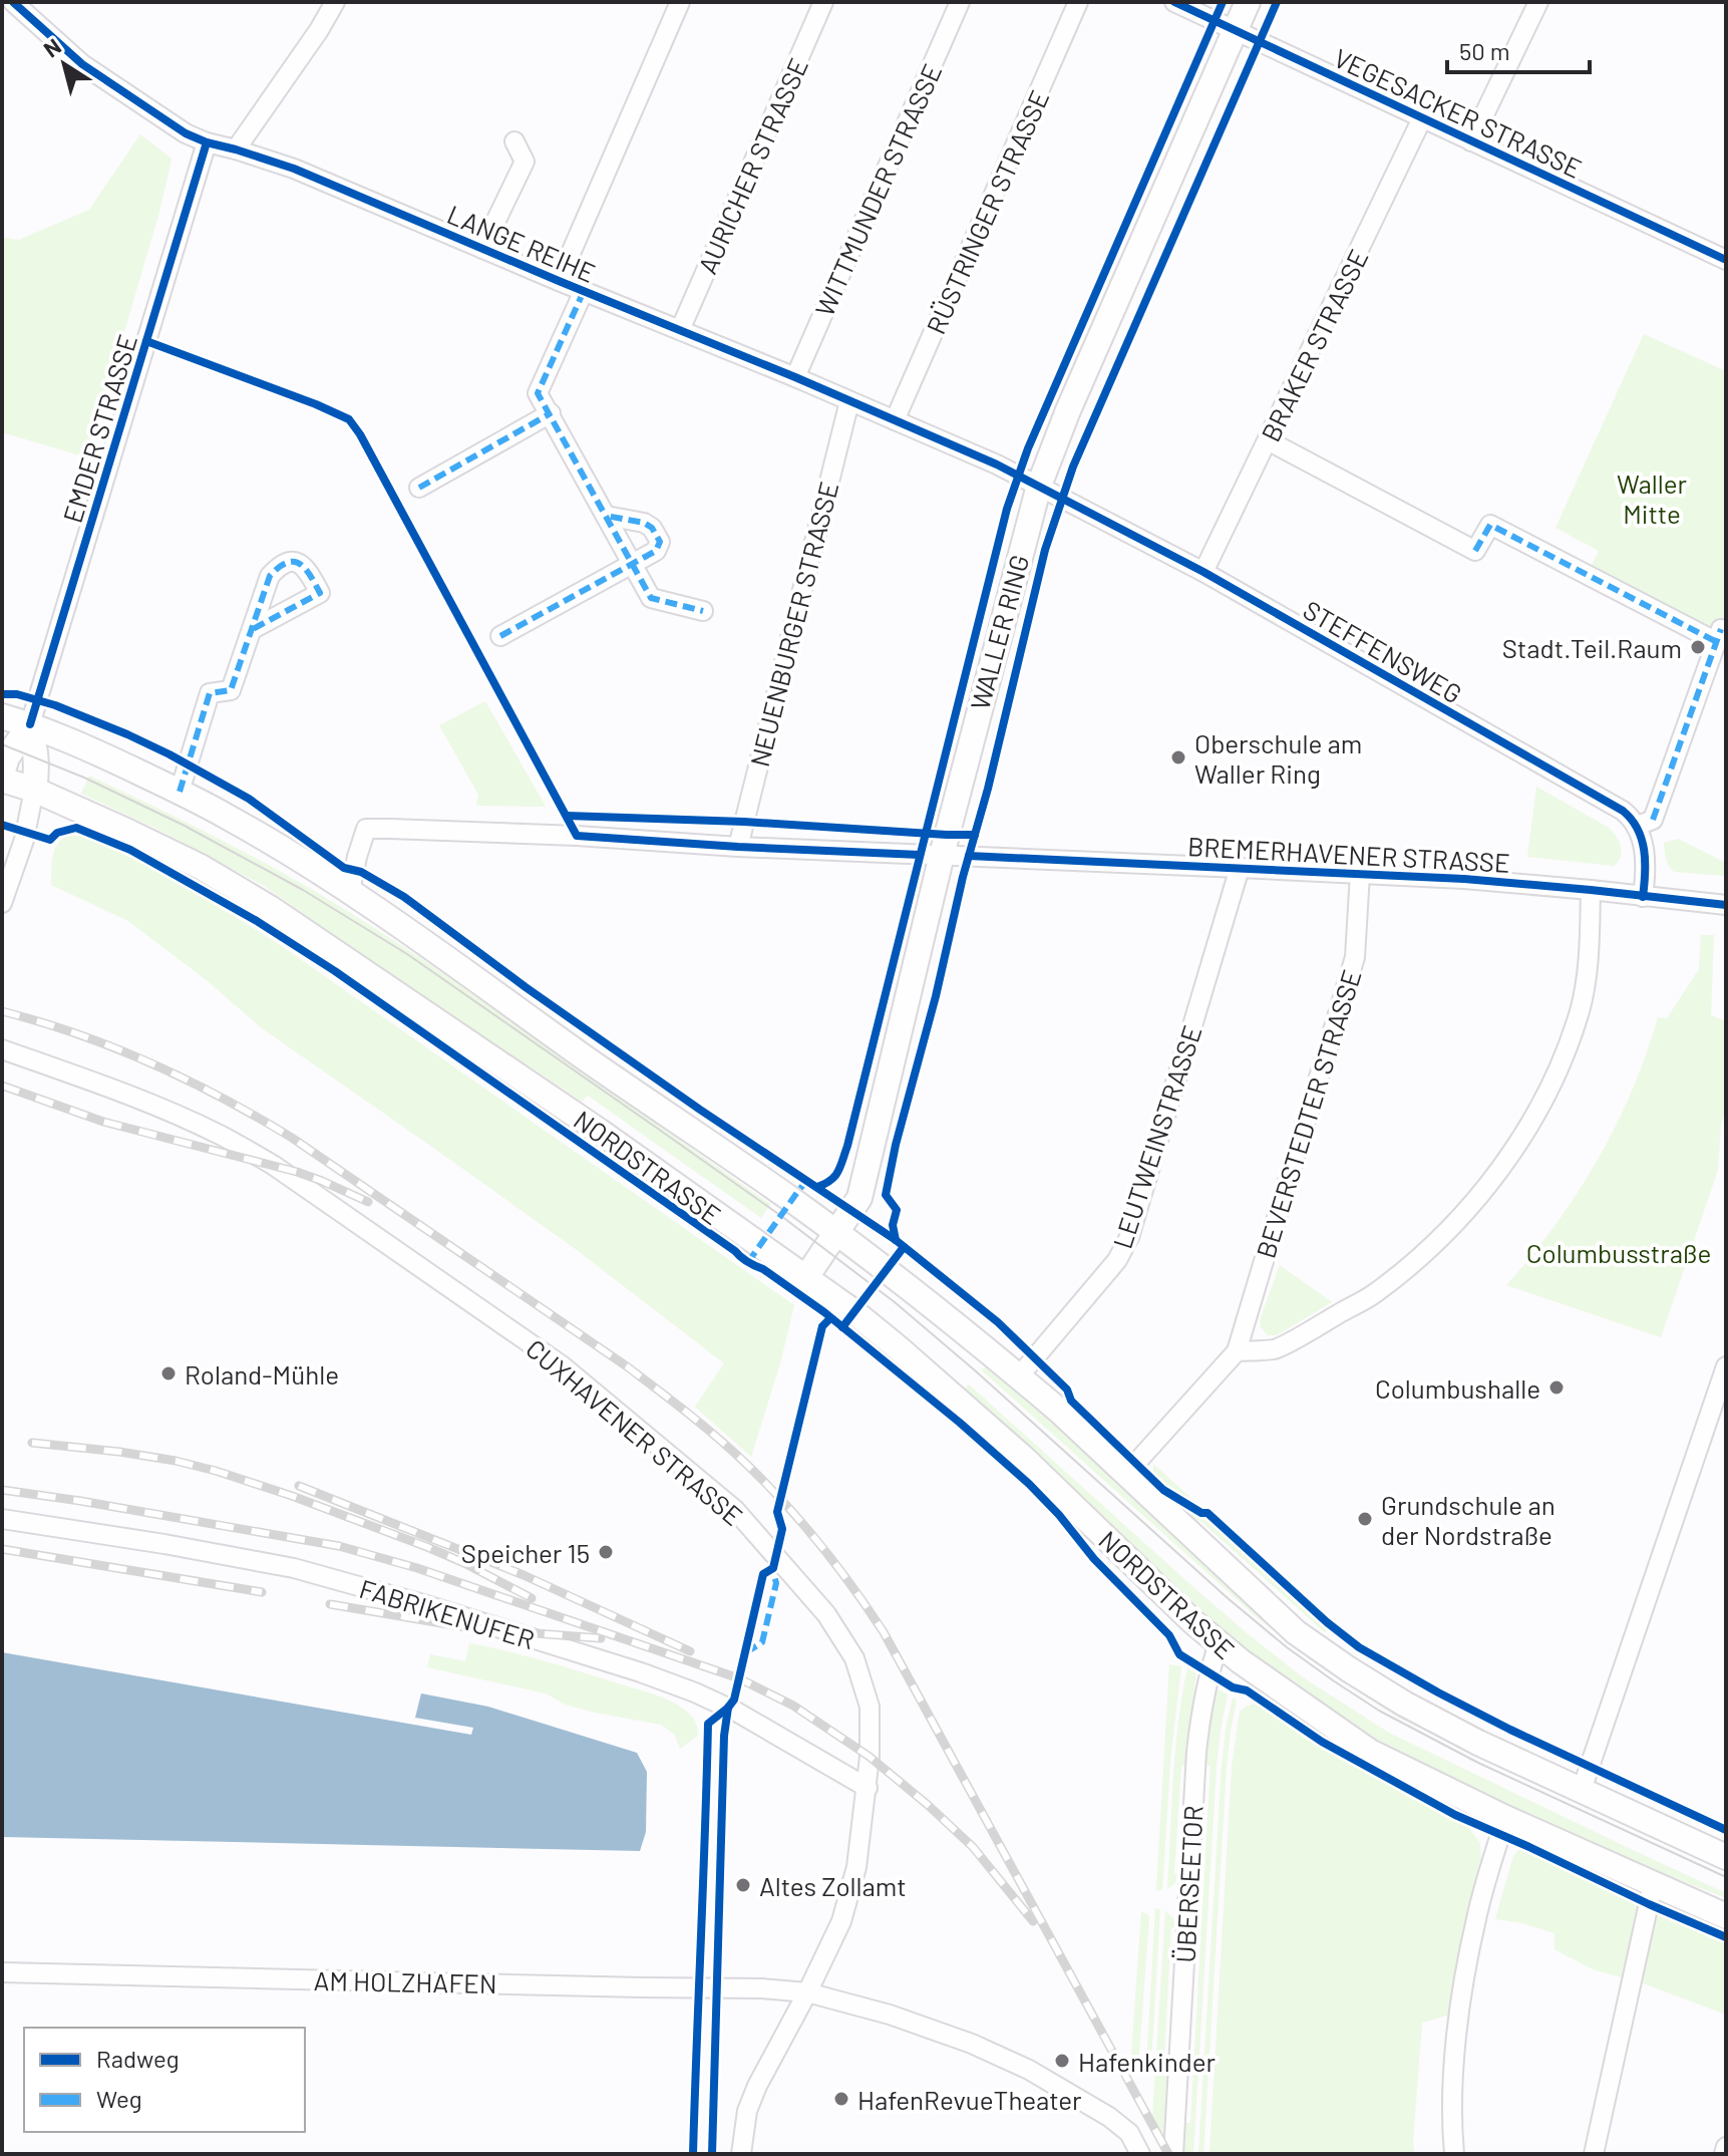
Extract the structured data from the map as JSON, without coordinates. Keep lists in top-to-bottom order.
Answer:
{
  "streets": {
    "main road": ["EMDER STRASSE", "WALLER RING", "NORDSTRASSE"],
    "street": [
      "VEGESACKER STRASSE",
      "AURICHER STRASSE",
      "WITTMUNDER STRASSE",
      "RÜSTRINGER STRASSE",
      "LANGE REIHE",
      "BRAKER STRASSE",
      "NEUENBURGER STRASSE",
      "STEFFENSWEG",
      "BREMERHAVENER STRASSE",
      "BEVERSTEDTER STRASSE",
      "LEUTWEINSTRASSE",
      "CUXHAVENER STRASSE",
      "FABRIKENUFER",
      "ÜBERSEETOR",
      "AM HOLZHAFEN"
    ]
  },
  "crossings": [
    ["VEGESACKER STRASSE", "BRAKER STRASSE"],
    ["VEGESACKER STRASSE", "WALLER RING"],
    ["AURICHER STRASSE", "LANGE REIHE"],
    ["WITTMUNDER STRASSE", "LANGE REIHE"],
    ["RÜSTRINGER STRASSE", "LANGE REIHE"],
    ["LANGE REIHE", "EMDER STRASSE"],
    ["LANGE REIHE", "NEUENBURGER STRASSE"],
    ["LANGE REIHE", "WALLER RING"],
    ["LANGE REIHE", "STEFFENSWEG"],
    ["BRAKER STRASSE", "STEFFENSWEG"],
    ["EMDER STRASSE", "NORDSTRASSE"],
    ["NEUENBURGER STRASSE", "BREMERHAVENER STRASSE"],
    ["WALLER RING", "STEFFENSWEG"],
    ["WALLER RING", "BREMERHAVENER STRASSE"],
    ["WALLER RING", "NORDSTRASSE"],
    ["BREMERHAVENER STRASSE", "BEVERSTEDTER STRASSE"],
    ["BREMERHAVENER STRASSE", "LEUTWEINSTRASSE"],
    ["BREMERHAVENER STRASSE", "NORDSTRASSE"],
    ["LEUTWEINSTRASSE", "NORDSTRASSE"],
    ["NORDSTRASSE", "ÜBERSEETOR"],
    ["CUXHAVENER STRASSE", "FABRIKENUFER"],
    ["CUXHAVENER STRASSE", "AM HOLZHAFEN"]
  ],
  "parks": ["Waller Mitte", "Columbusstraße"],
  "places": [
    "Stadt.Teil.Raum",
    "Oberschule am Waller Ring",
    "Roland-Mühle",
    "Columbushalle",
    "Grundschule an der Nordstraße",
    "Speicher 15",
    "Altes Zollamt",
    "Hafenkinder",
    "HafenRevueTheater"
  ],
  "legend": ["Radweg", "Weg"],
  "scale_bar": "50 m",
  "north": "top left"
}
